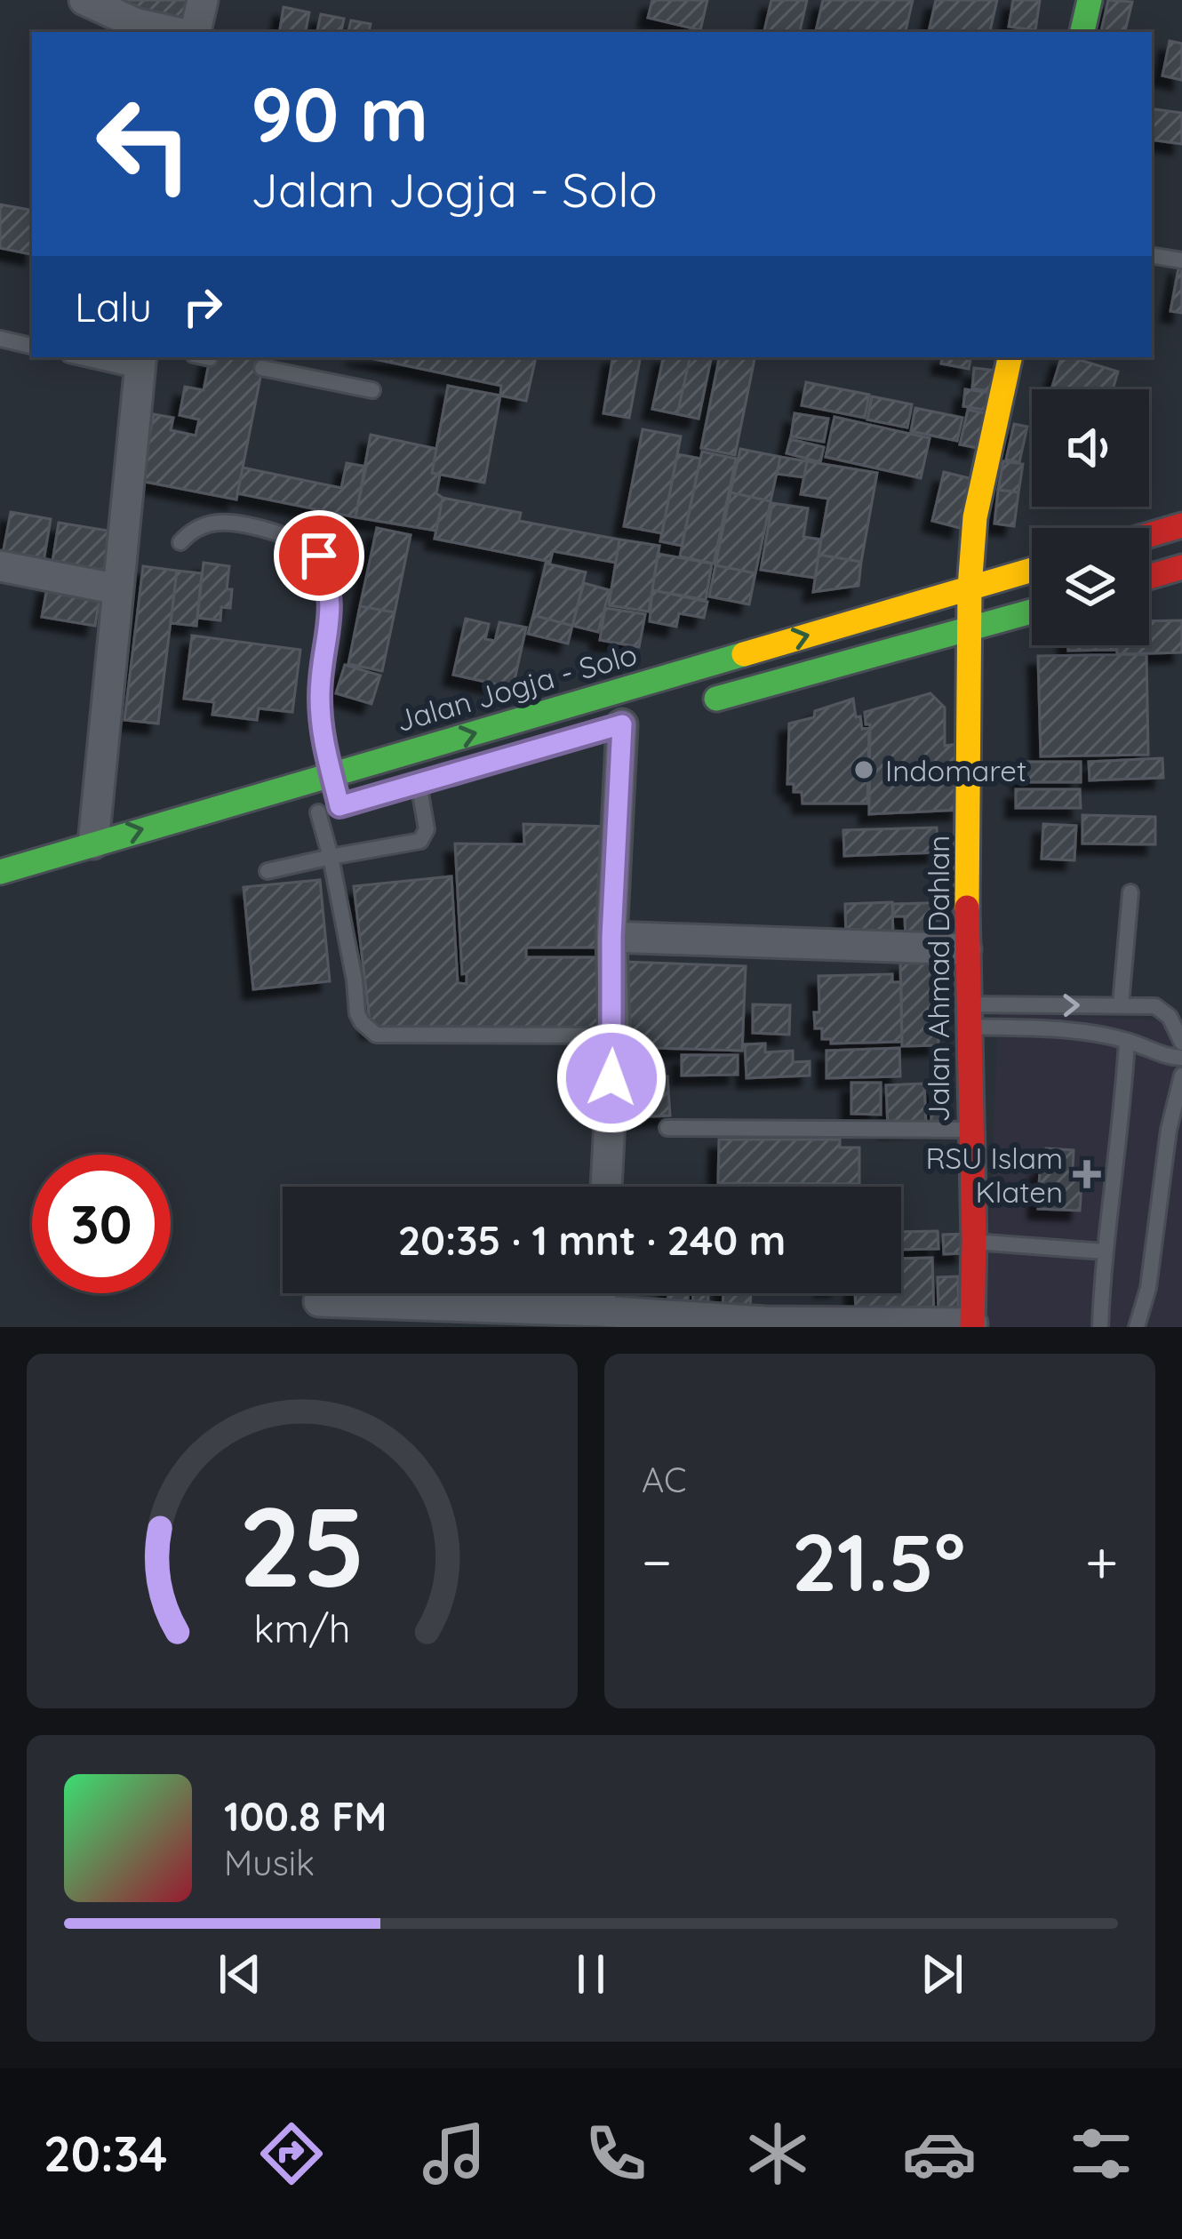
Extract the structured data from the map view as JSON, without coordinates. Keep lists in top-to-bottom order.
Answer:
{
  "streets": {
    "main road": ["Jalan Jogja - Solo", "Jalan Ahmad Dahlan"]
  },
  "crossings": [
    ["Jalan Jogja - Solo", "Jalan Ahmad Dahlan"]
  ],
  "places": {
    "other": ["Indomaret"],
    "health": ["RSU Islam Klaten"]
  },
  "page": {
    "turn": ["90 m", "Jalan Jogja - Solo"],
    "then": "Lalu",
    "limit": "30",
    "trip": "20:35 · 1 mnt · 240 m",
    "tile": "AC",
    "heat": ["−", "21.5°", "+"],
    "song": ["100.8 FM", "Musik"],
    "tabs": "20:34",
    "gauge": ["25", "km/h"]
  }
}
